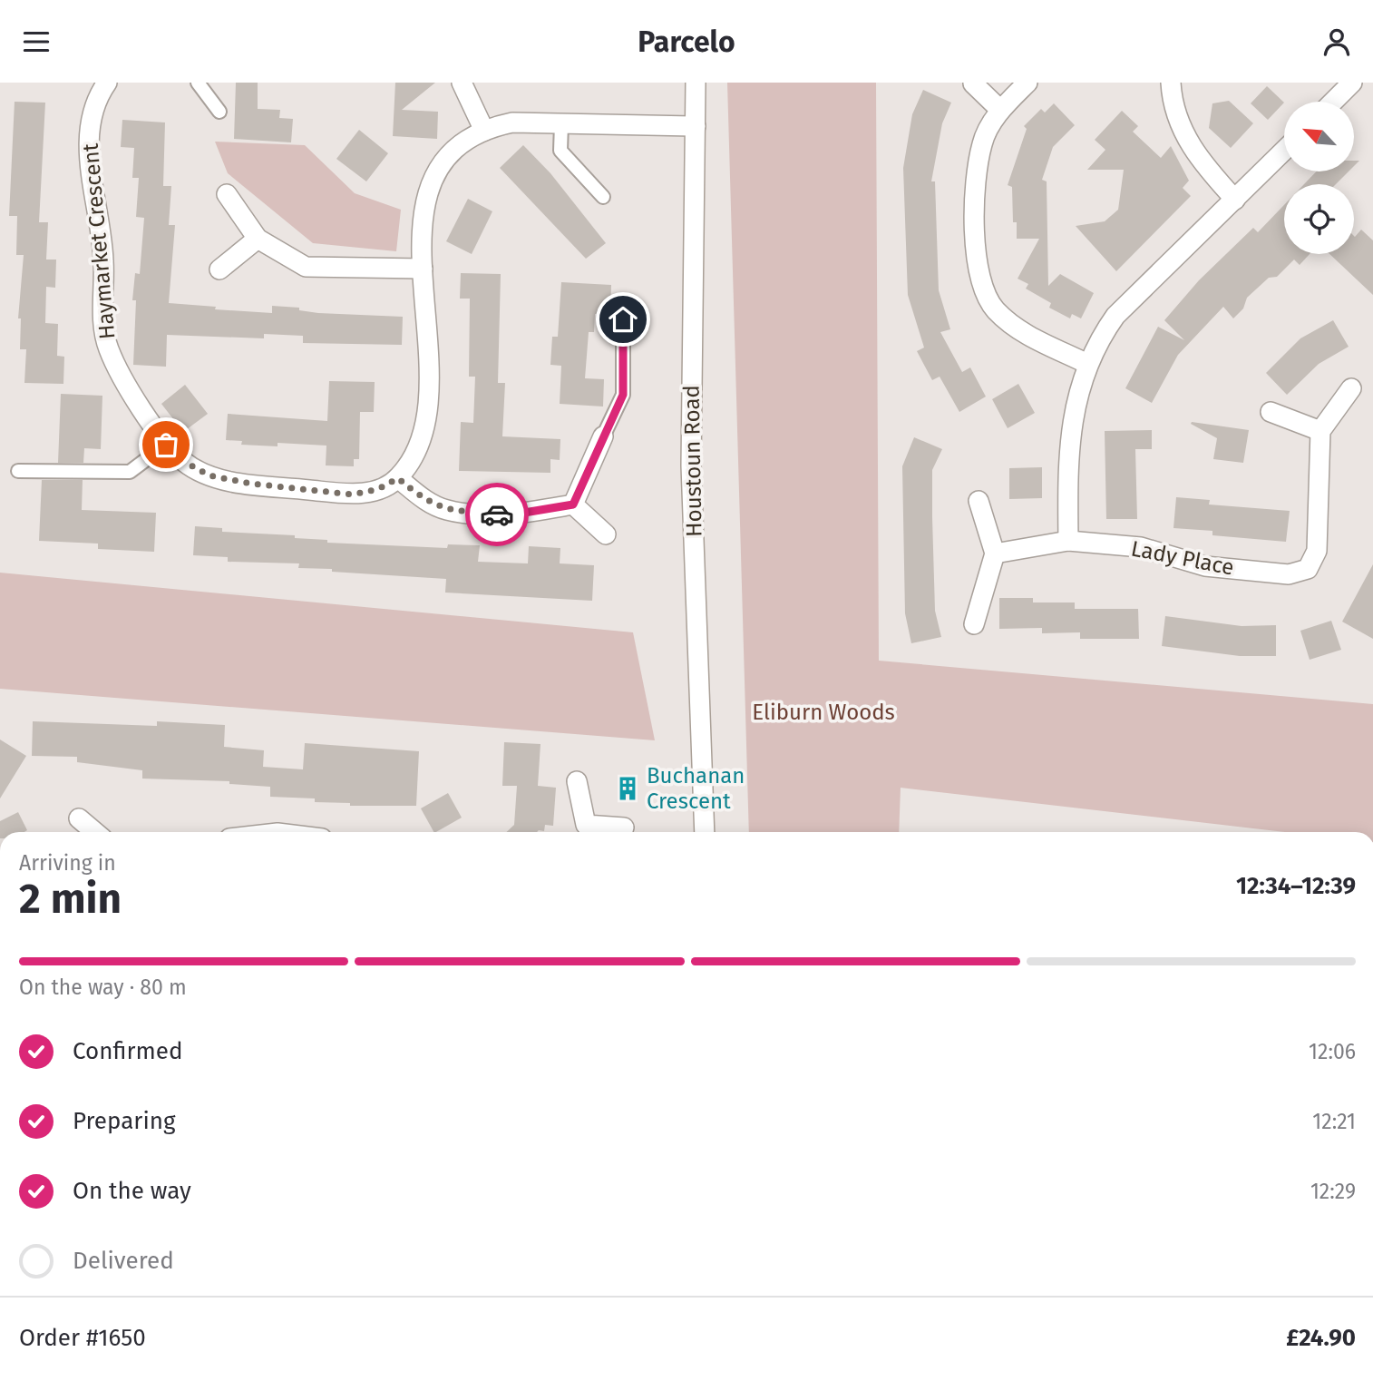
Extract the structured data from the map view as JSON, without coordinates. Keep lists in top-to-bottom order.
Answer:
{
  "streets": {
    "street": ["Haymarket Crescent", "Houstoun Road", "Lady Place"]
  },
  "parks": ["Eliburn Woods"],
  "places": {
    "building": ["Buchanan Crescent"]
  },
  "north": "top left",
  "page": {
    "header": "Parcelo",
    "heading": ["2 min", "Arriving in", "12:34–12:39"],
    "panel": ["Order #1650", "£24.90"],
    "bar": "On the way · 80 m",
    "list": [
      ["Confirmed", "12:06"],
      ["Preparing", "12:21"],
      ["On the way", "12:29"],
      "Delivered"
    ]
  }
}
